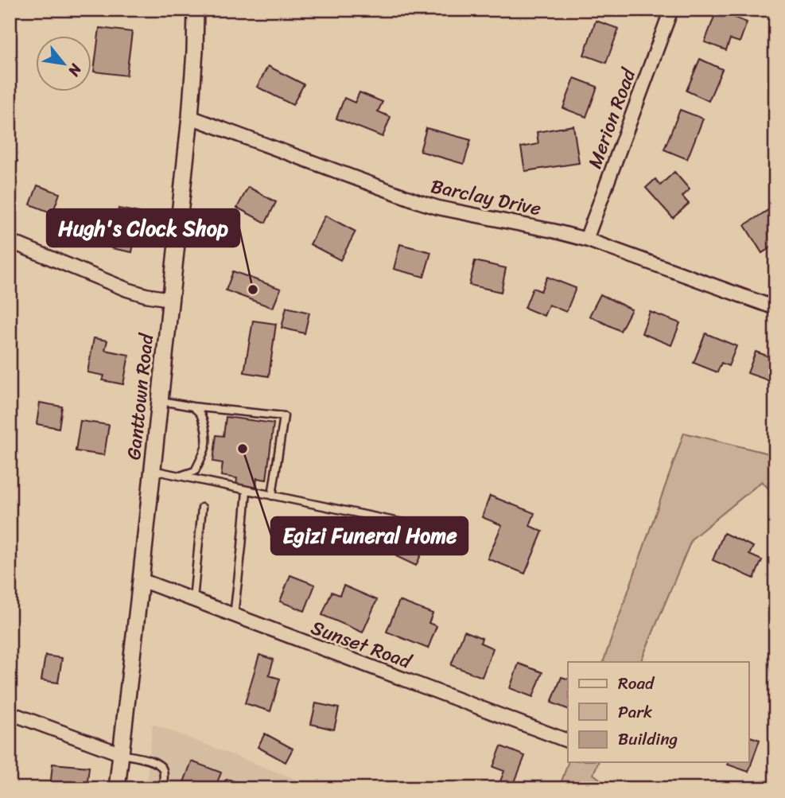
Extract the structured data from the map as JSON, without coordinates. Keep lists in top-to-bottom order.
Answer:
{
  "streets": {
    "street": [
      "Merion Road",
      "Barclay Drive",
      "Ganttown Road",
      "Sunset Road"
    ]
  },
  "crossings": [
    ["Merion Road", "Barclay Drive"],
    ["Barclay Drive", "Ganttown Road"],
    ["Ganttown Road", "Sunset Road"]
  ],
  "places": ["Hugh's Clock Shop", "Egizi Funeral Home"],
  "legend": ["Road", "Park", "Building"],
  "north": "bottom right"
}
